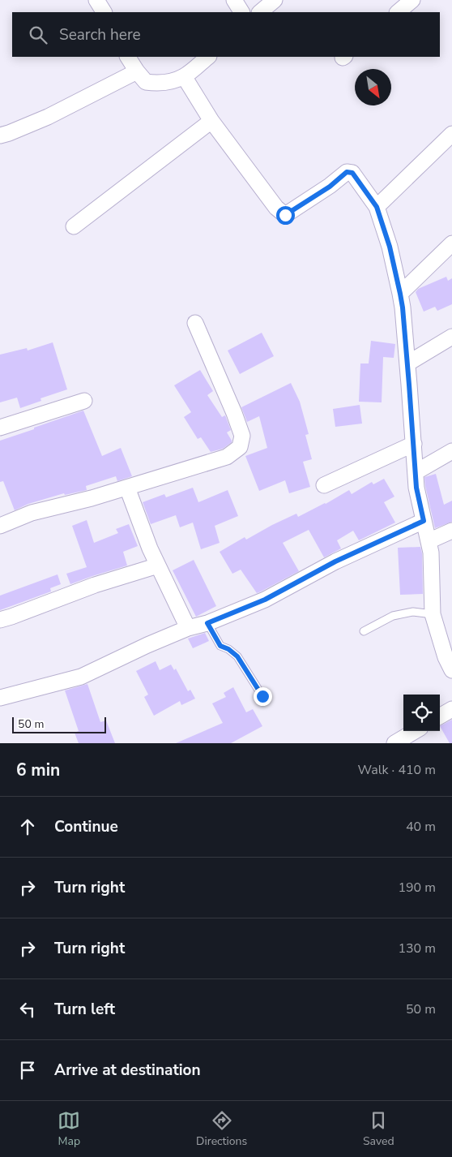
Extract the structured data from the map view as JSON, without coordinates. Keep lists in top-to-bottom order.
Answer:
{
  "scale_bar": "50 m",
  "north": "bottom right",
  "page": {
    "search": "Search here",
    "scale": "50 m",
    "heading": ["6 min", "Walk · 410 m"],
    "list": [
      ["Continue", "40 m"],
      ["Turn right", "190 m"],
      ["Turn right", "130 m"],
      ["Turn left", "50 m"],
      "Arrive at destination"
    ],
    "nav": ["Map", "Directions", "Saved"]
  }
}
